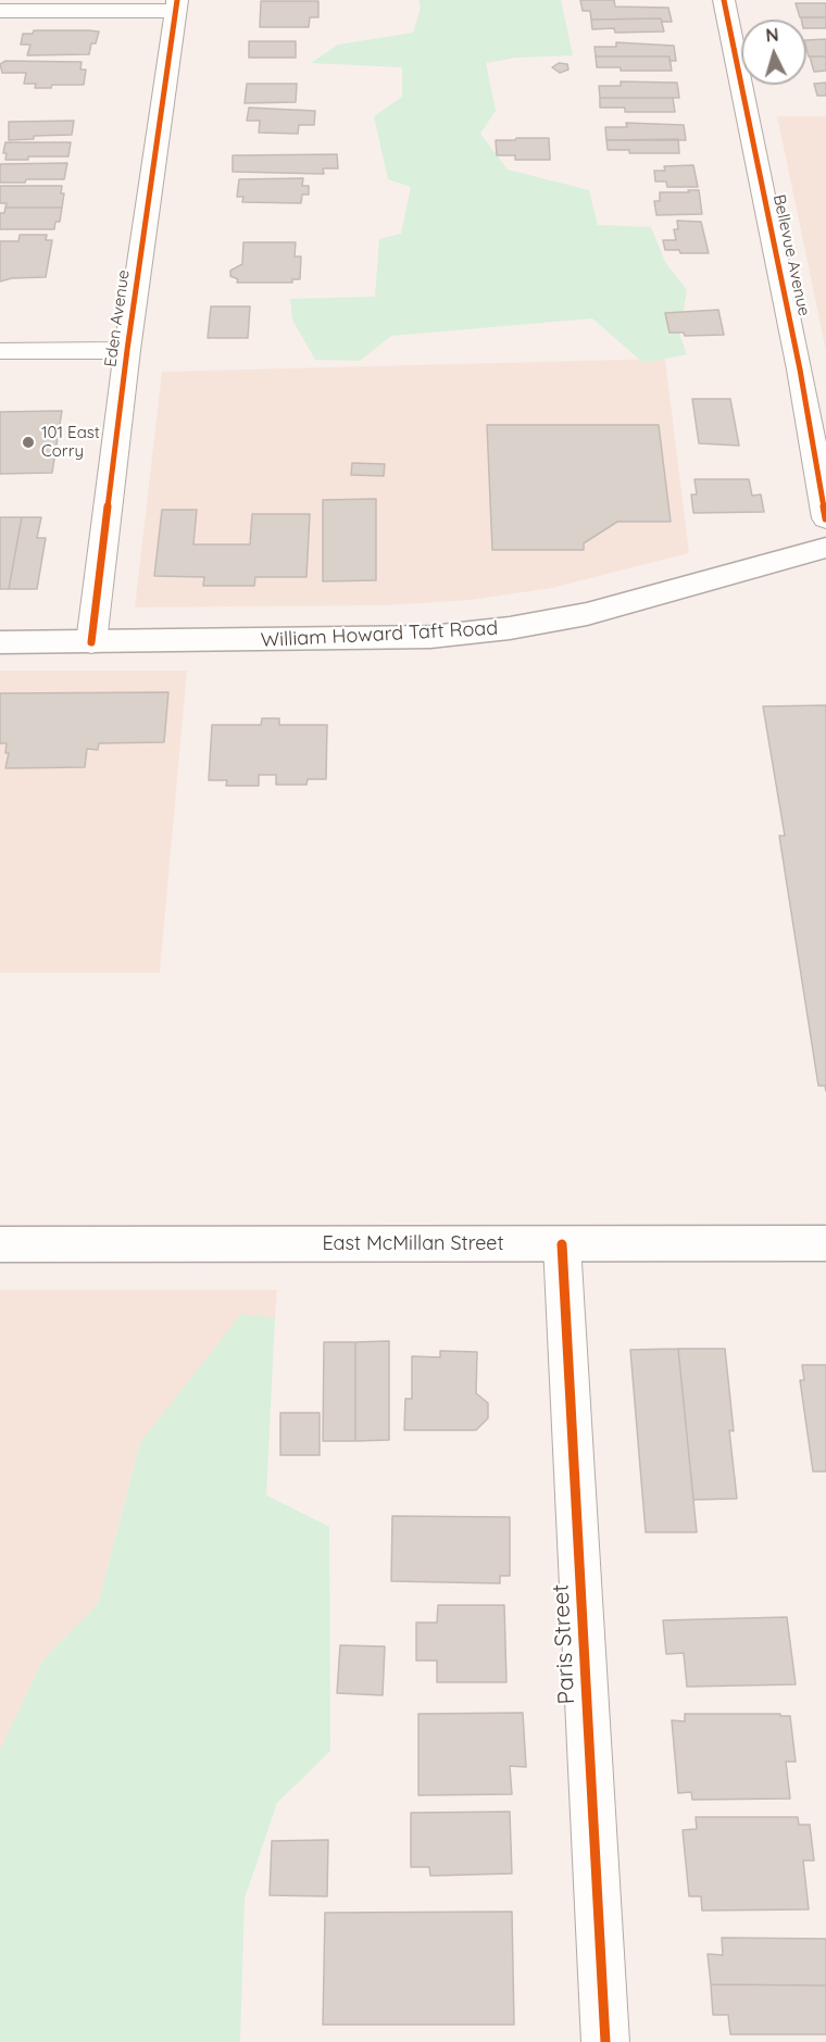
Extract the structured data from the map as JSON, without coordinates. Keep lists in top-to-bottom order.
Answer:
{
  "streets": {
    "main road": ["William Howard Taft Road", "East McMillan Street"],
    "street": ["Bellevue Avenue", "Eden Avenue", "Paris Street"]
  },
  "crossings": [
    ["Eden Avenue", "William Howard Taft Road"],
    ["East McMillan Street", "Paris Street"]
  ],
  "places": ["101 East Corry"],
  "north": "top"
}
